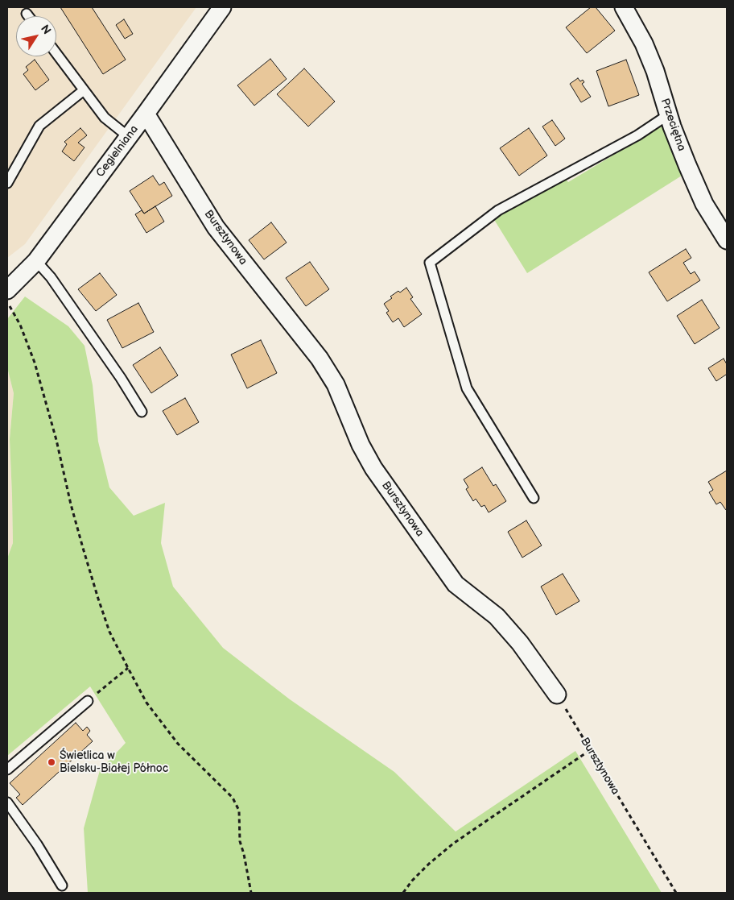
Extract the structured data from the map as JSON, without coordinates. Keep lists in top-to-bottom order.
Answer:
{
  "streets": {
    "street": ["Przeciętna", "Cegielniana", "Bursztynowa"]
  },
  "crossings": [
    ["Cegielniana", "Bursztynowa"]
  ],
  "places": ["Świetlica w Bielsku-Białej Północ"],
  "north": "top right"
}
